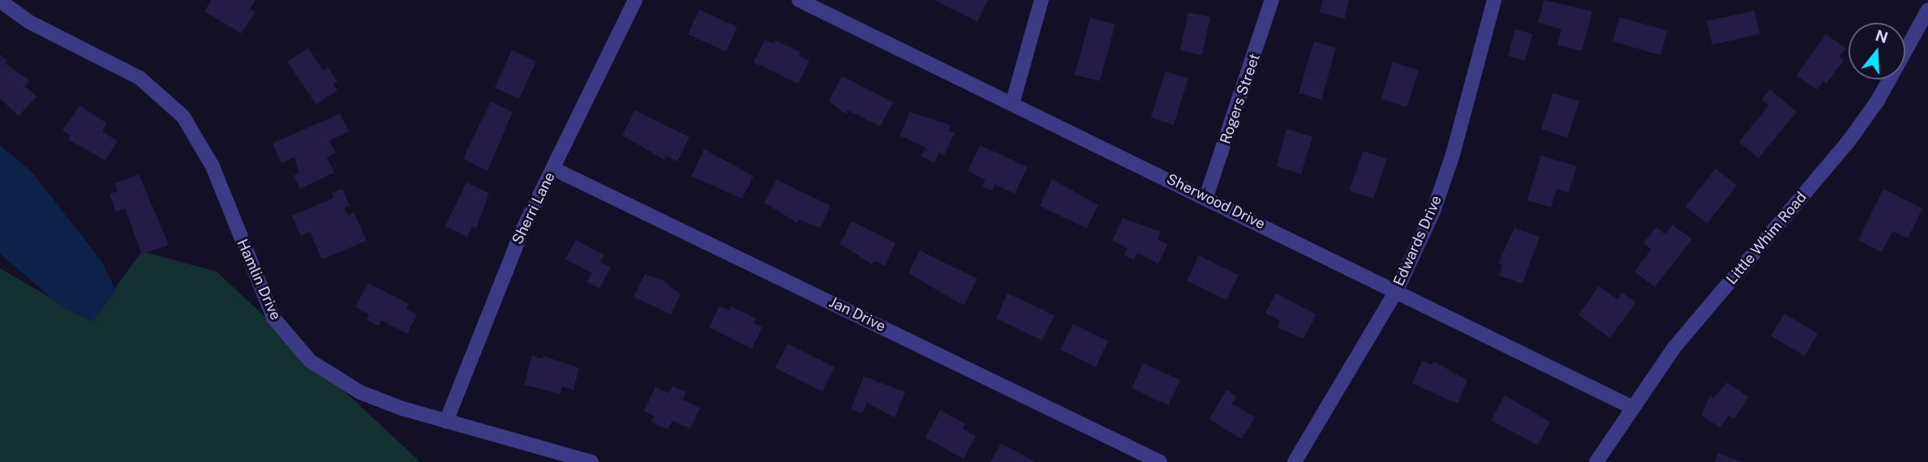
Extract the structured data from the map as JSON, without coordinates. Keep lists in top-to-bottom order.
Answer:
{
  "streets": {
    "street": [
      "Rogers Street",
      "Sherwood Drive",
      "Sherri Lane",
      "Little Whim Road",
      "Edwards Drive",
      "Hamlin Drive",
      "Jan Drive"
    ]
  },
  "crossings": [
    ["Rogers Street", "Sherwood Drive"],
    ["Sherwood Drive", "Little Whim Road"],
    ["Sherwood Drive", "Edwards Drive"],
    ["Sherri Lane", "Hamlin Drive"],
    ["Sherri Lane", "Jan Drive"]
  ],
  "north": "top"
}
